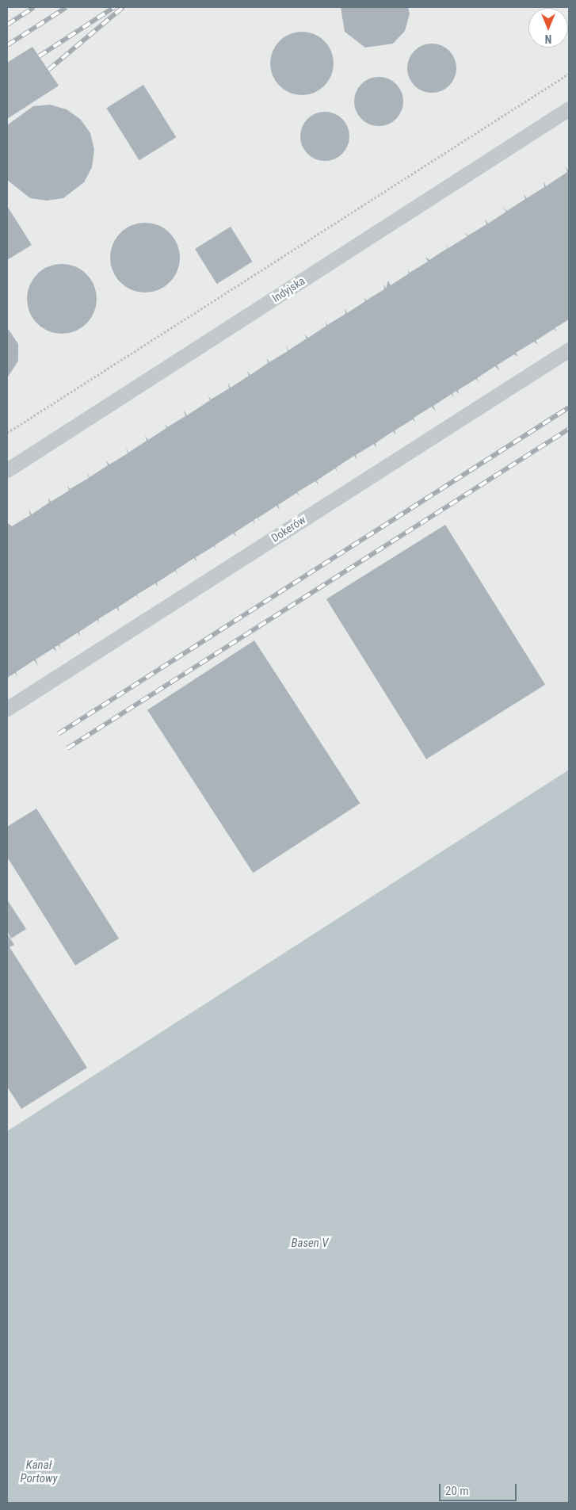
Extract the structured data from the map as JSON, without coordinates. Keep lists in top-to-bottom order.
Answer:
{
  "streets": {
    "lane": ["Indyjska", "Dokerów"]
  },
  "water": ["Basen V", "Kanał Portowy"],
  "scale_bar": "20 m",
  "north": "bottom"
}
